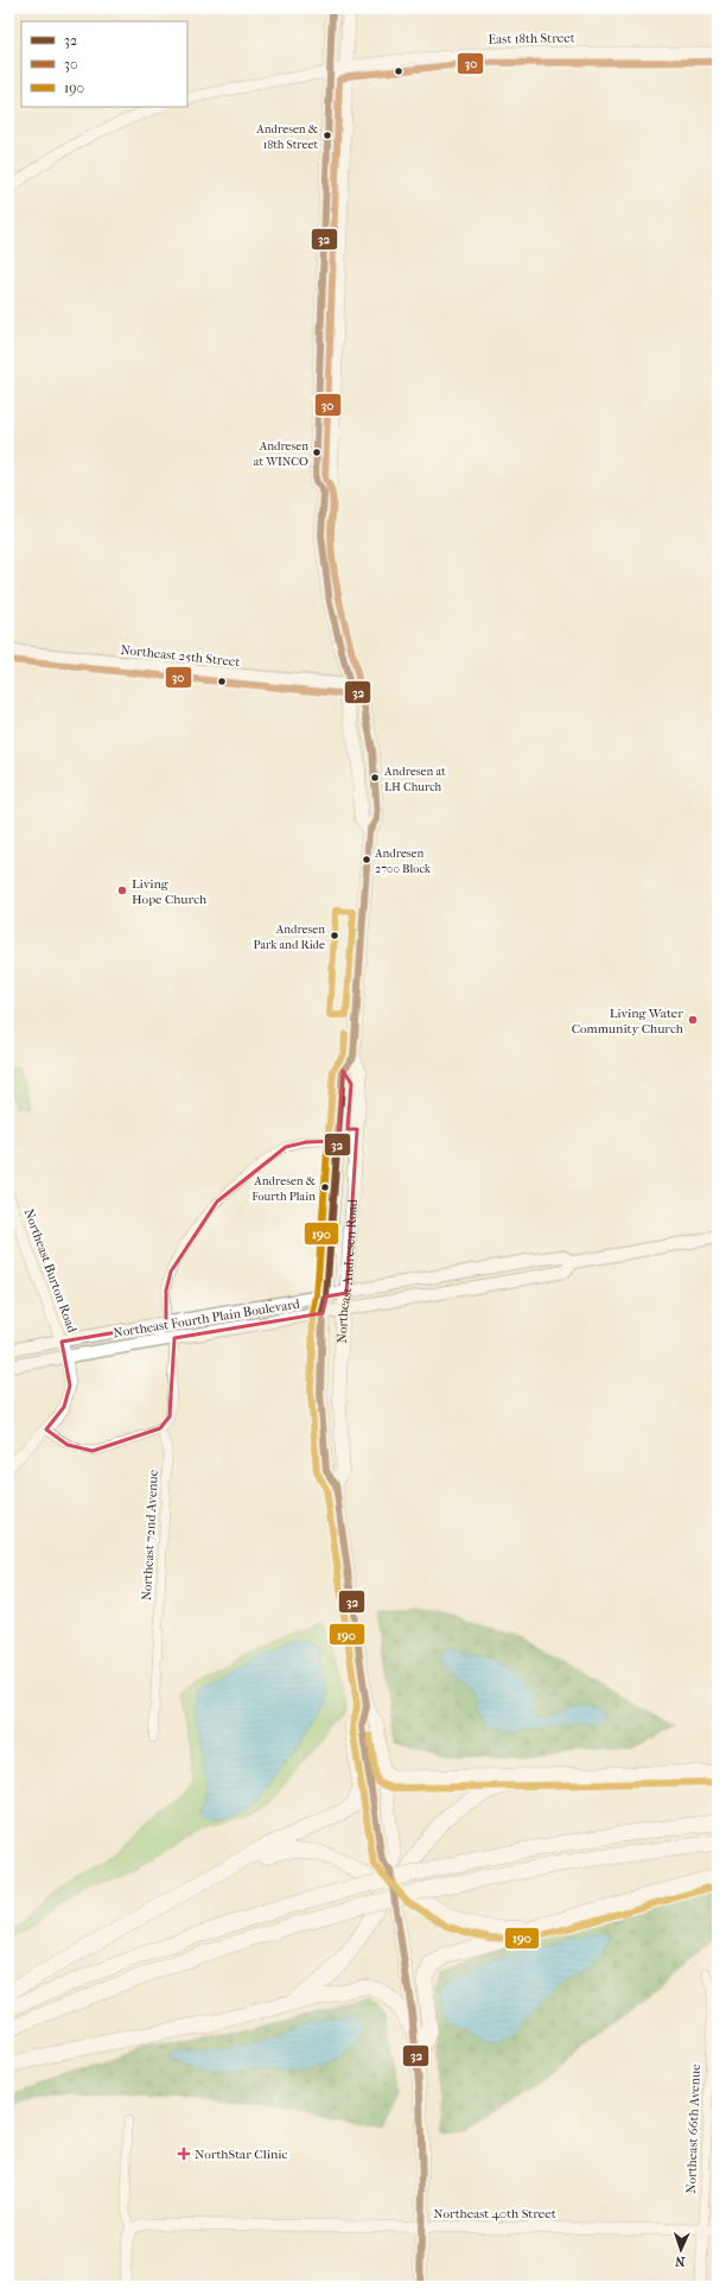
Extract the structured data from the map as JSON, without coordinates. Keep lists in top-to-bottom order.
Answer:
{
  "streets": {
    "main road": ["Northeast 25th Street", "Northeast Andresen Road", "Northeast Fourth Plain Boulevard"],
    "street": [
      "East 18th Street",
      "Northeast Burton Road",
      "Northeast 72nd Avenue",
      "Northeast 66th Avenue",
      "Northeast 40th Street"
    ]
  },
  "crossings": [
    ["East 18th Street", "Northeast Andresen Road"],
    ["Northeast 25th Street", "Northeast Andresen Road"],
    ["Northeast Burton Road", "Northeast Fourth Plain Boulevard"],
    ["Northeast Andresen Road", "Northeast Fourth Plain Boulevard"],
    ["Northeast 66th Avenue", "Northeast 40th Street"]
  ],
  "places": {
    "other": [
      "Andresen & 18th Street",
      "Andresen at WINCO",
      "Andresen at LH Church",
      "Andresen 2700 Block",
      "Living Hope Church",
      "Andresen Park and Ride",
      "Living Water Community Church",
      "Andresen & Fourth Plain"
    ],
    "health": ["NorthStar Clinic"]
  },
  "lines": ["transit line 32", "transit line 30", "transit line 190"],
  "legend": ["32", "30", "190"],
  "north": "bottom"
}
